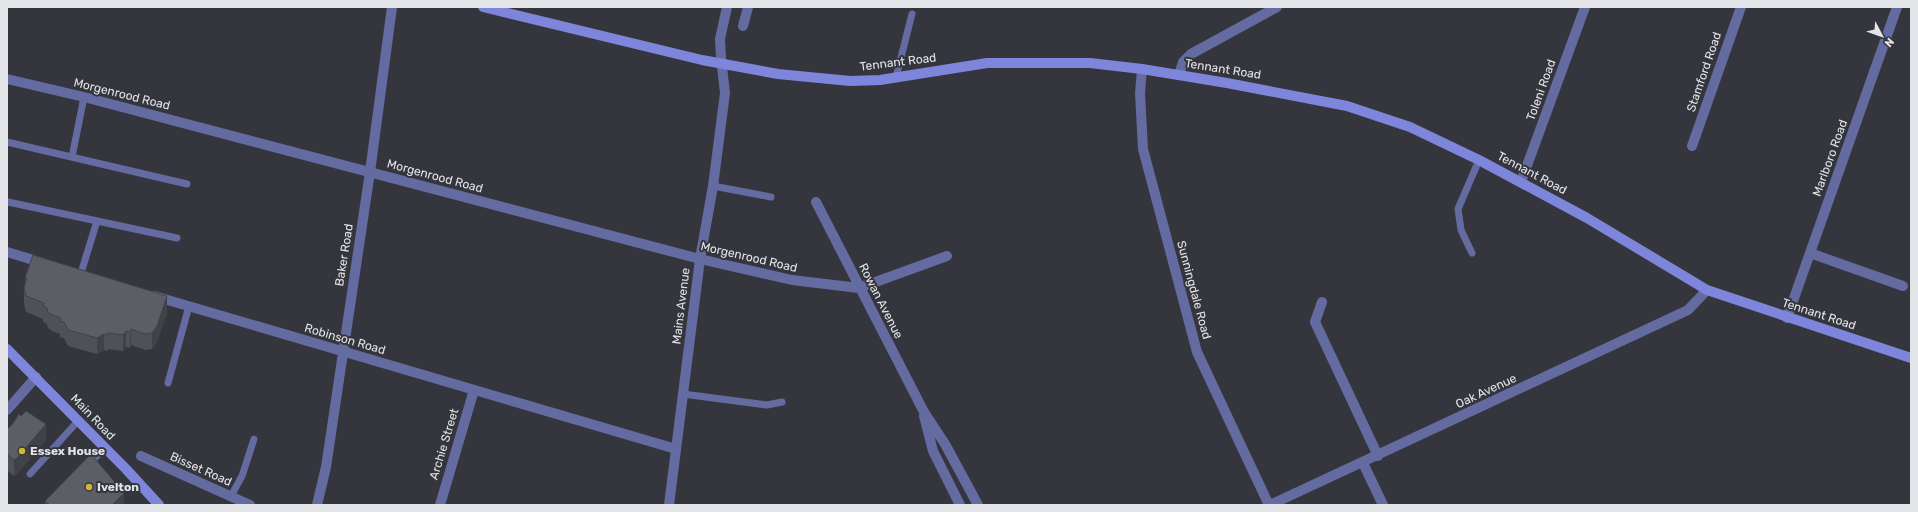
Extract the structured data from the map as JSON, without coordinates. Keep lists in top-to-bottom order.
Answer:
{
  "streets": {
    "main road": ["Tennant Road", "Main Road"],
    "street": [
      "Stamford Road",
      "Toleni Road",
      "Morgenrood Road",
      "Marlboro Road",
      "Baker Road",
      "Sunningdale Road",
      "Rowan Avenue",
      "Mains Avenue",
      "Robinson Road",
      "Oak Avenue",
      "Archie Street",
      "Bisset Road"
    ]
  },
  "crossings": [
    ["Tennant Road", "Toleni Road"],
    ["Tennant Road", "Marlboro Road"],
    ["Tennant Road", "Sunningdale Road"],
    ["Tennant Road", "Mains Avenue"],
    ["Tennant Road", "Oak Avenue"],
    ["Morgenrood Road", "Baker Road"],
    ["Morgenrood Road", "Rowan Avenue"],
    ["Morgenrood Road", "Mains Avenue"],
    ["Baker Road", "Robinson Road"],
    ["Sunningdale Road", "Oak Avenue"],
    ["Mains Avenue", "Robinson Road"],
    ["Robinson Road", "Archie Street"]
  ],
  "places": ["Essex House", "Ivelton"],
  "north": "bottom right"
}
